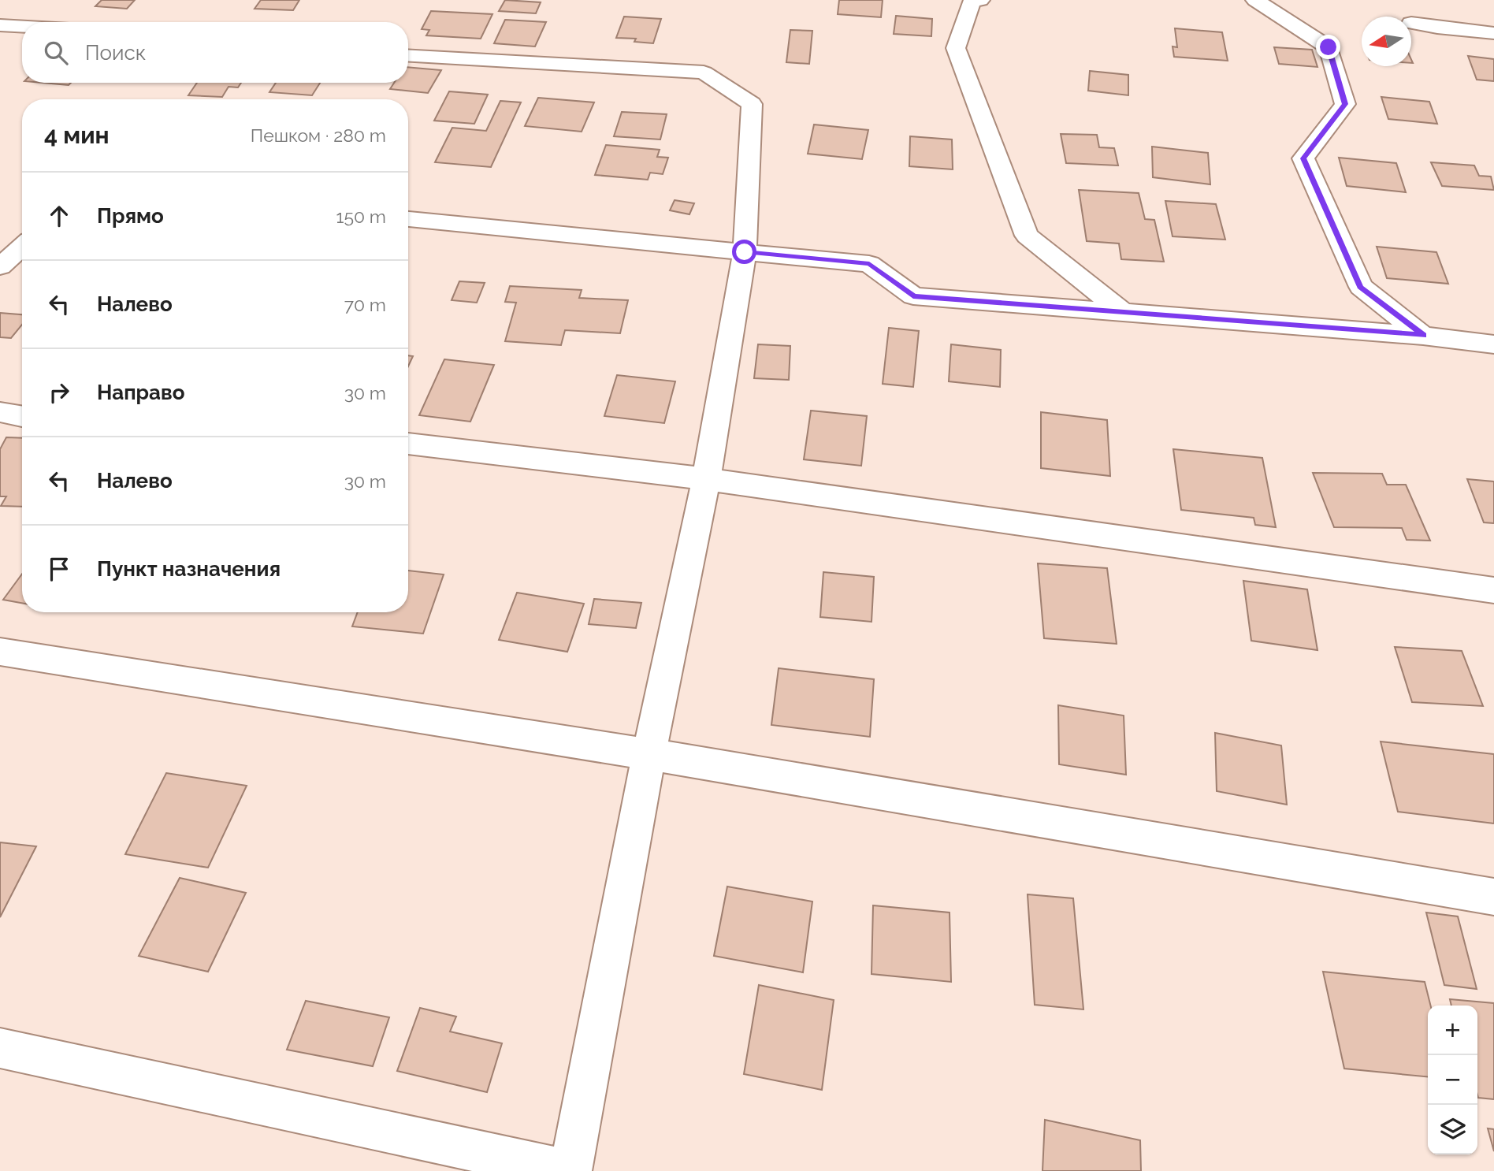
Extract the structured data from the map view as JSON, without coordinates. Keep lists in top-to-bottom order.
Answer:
{
  "north": "left",
  "page": {
    "search": "Поиск",
    "heading": ["4 мин", "Пешком · 280 m"],
    "list": [
      ["Прямо", "150 m"],
      ["Налево", "70 m"],
      ["Направо", "30 m"],
      ["Налево", "30 m"],
      "Пункт назначения"
    ],
    "map_buttons": ["+", "−"]
  }
}
